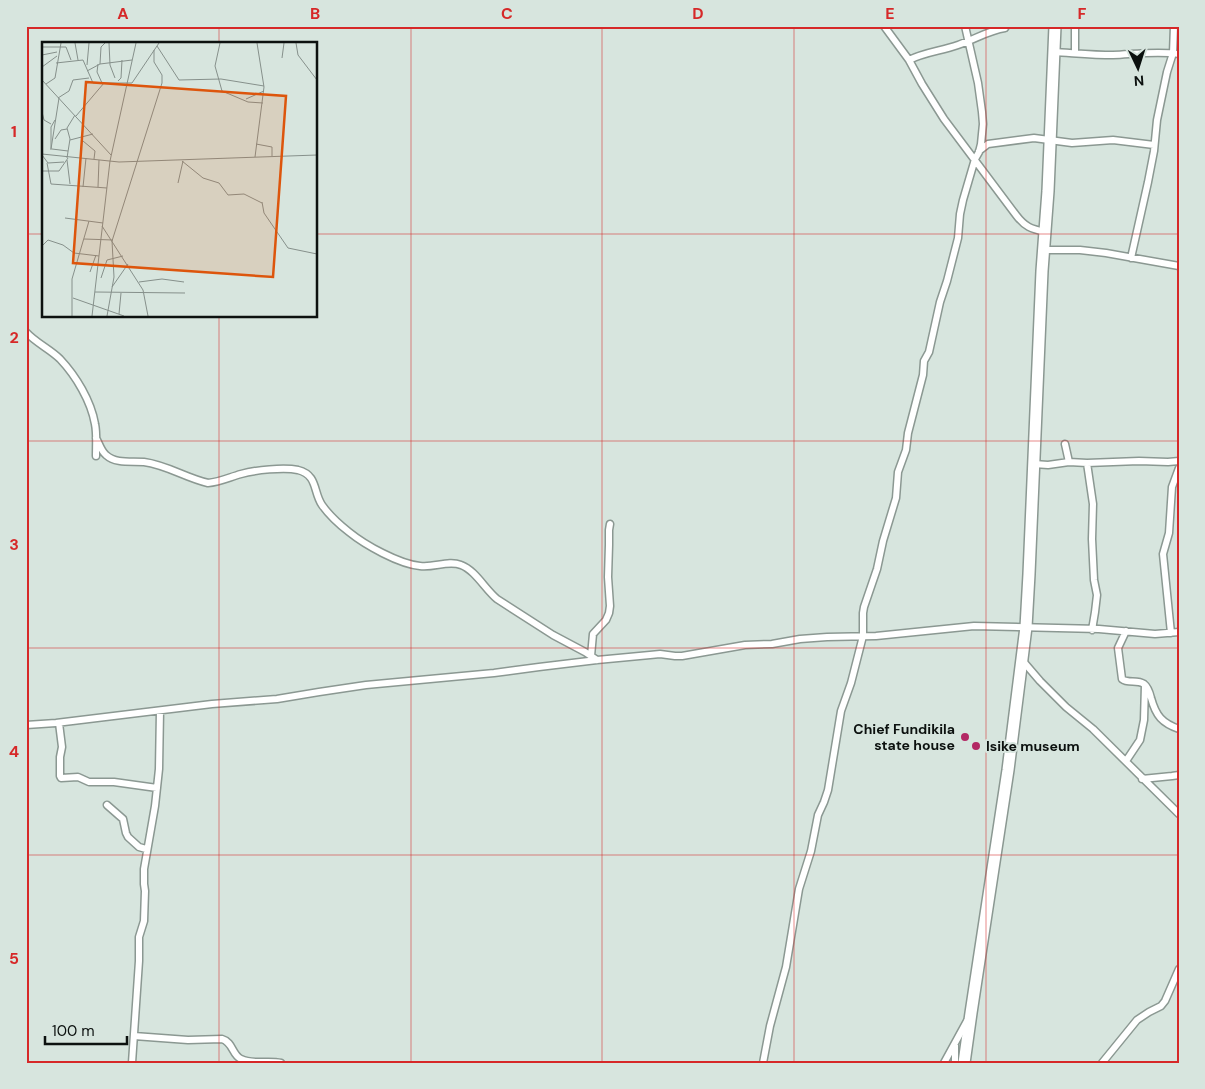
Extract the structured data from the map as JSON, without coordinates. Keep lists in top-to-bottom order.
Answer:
{
  "places": ["Chief Fundikila state house", "Isike museum"],
  "scale_bar": "100 m",
  "north": "bottom",
  "grid": {
    "columns": [
      "A",
      "B",
      "C",
      "D",
      "E",
      "F"
    ],
    "rows": [
      "1",
      "2",
      "3",
      "4",
      "5"
    ]
  }
}
